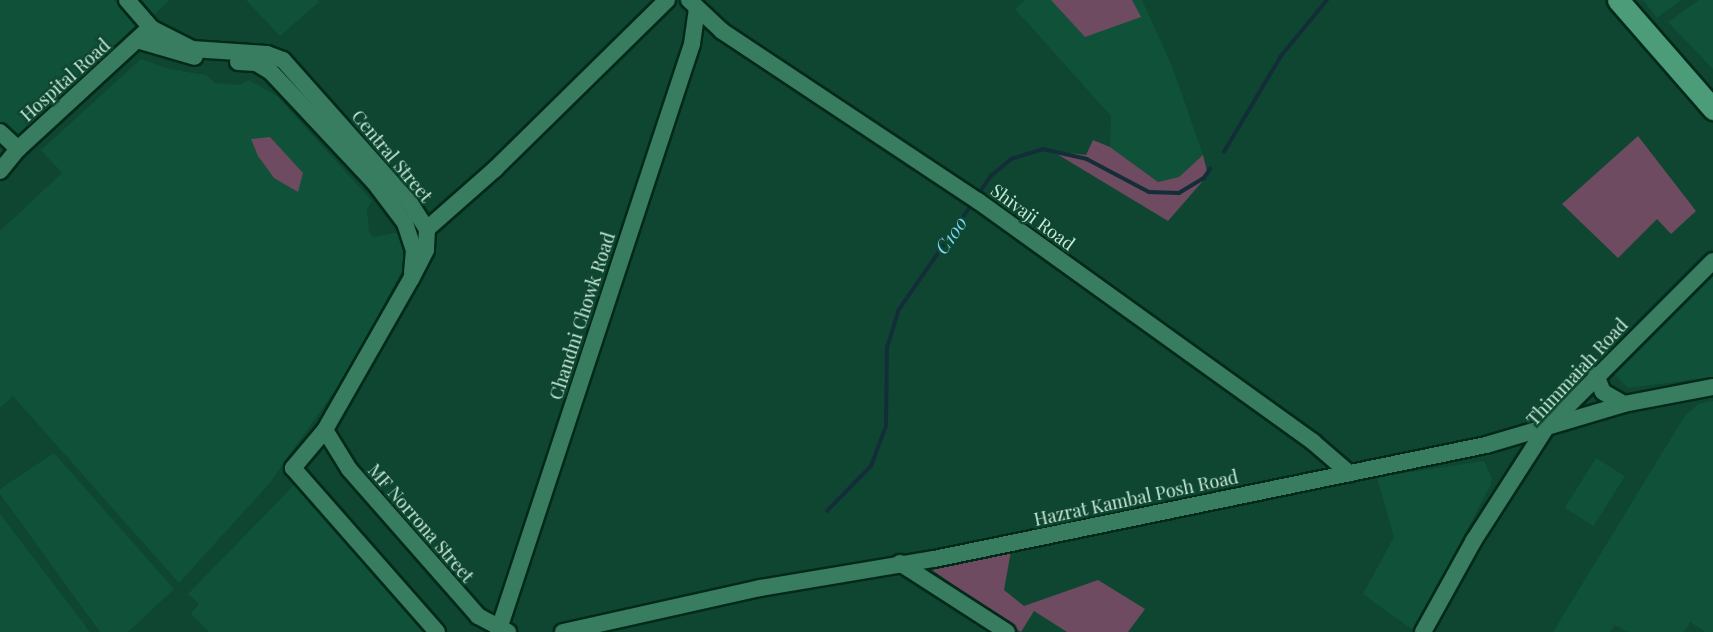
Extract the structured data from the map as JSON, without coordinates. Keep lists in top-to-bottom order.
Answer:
{
  "streets": {
    "street": [
      "Hospital Road",
      "Central Street",
      "Shivaji Road",
      "Chandni Chowk Road",
      "Thimmaiah Road",
      "Hazrat Kambal Posh Road",
      "MF Norrona Street"
    ]
  },
  "crossings": [
    ["Hospital Road", "Central Street"],
    ["Shivaji Road", "Chandni Chowk Road"],
    ["Shivaji Road", "Hazrat Kambal Posh Road"],
    ["Chandni Chowk Road", "MF Norrona Street"],
    ["Thimmaiah Road", "Hazrat Kambal Posh Road"]
  ],
  "water": ["C100"]
}
